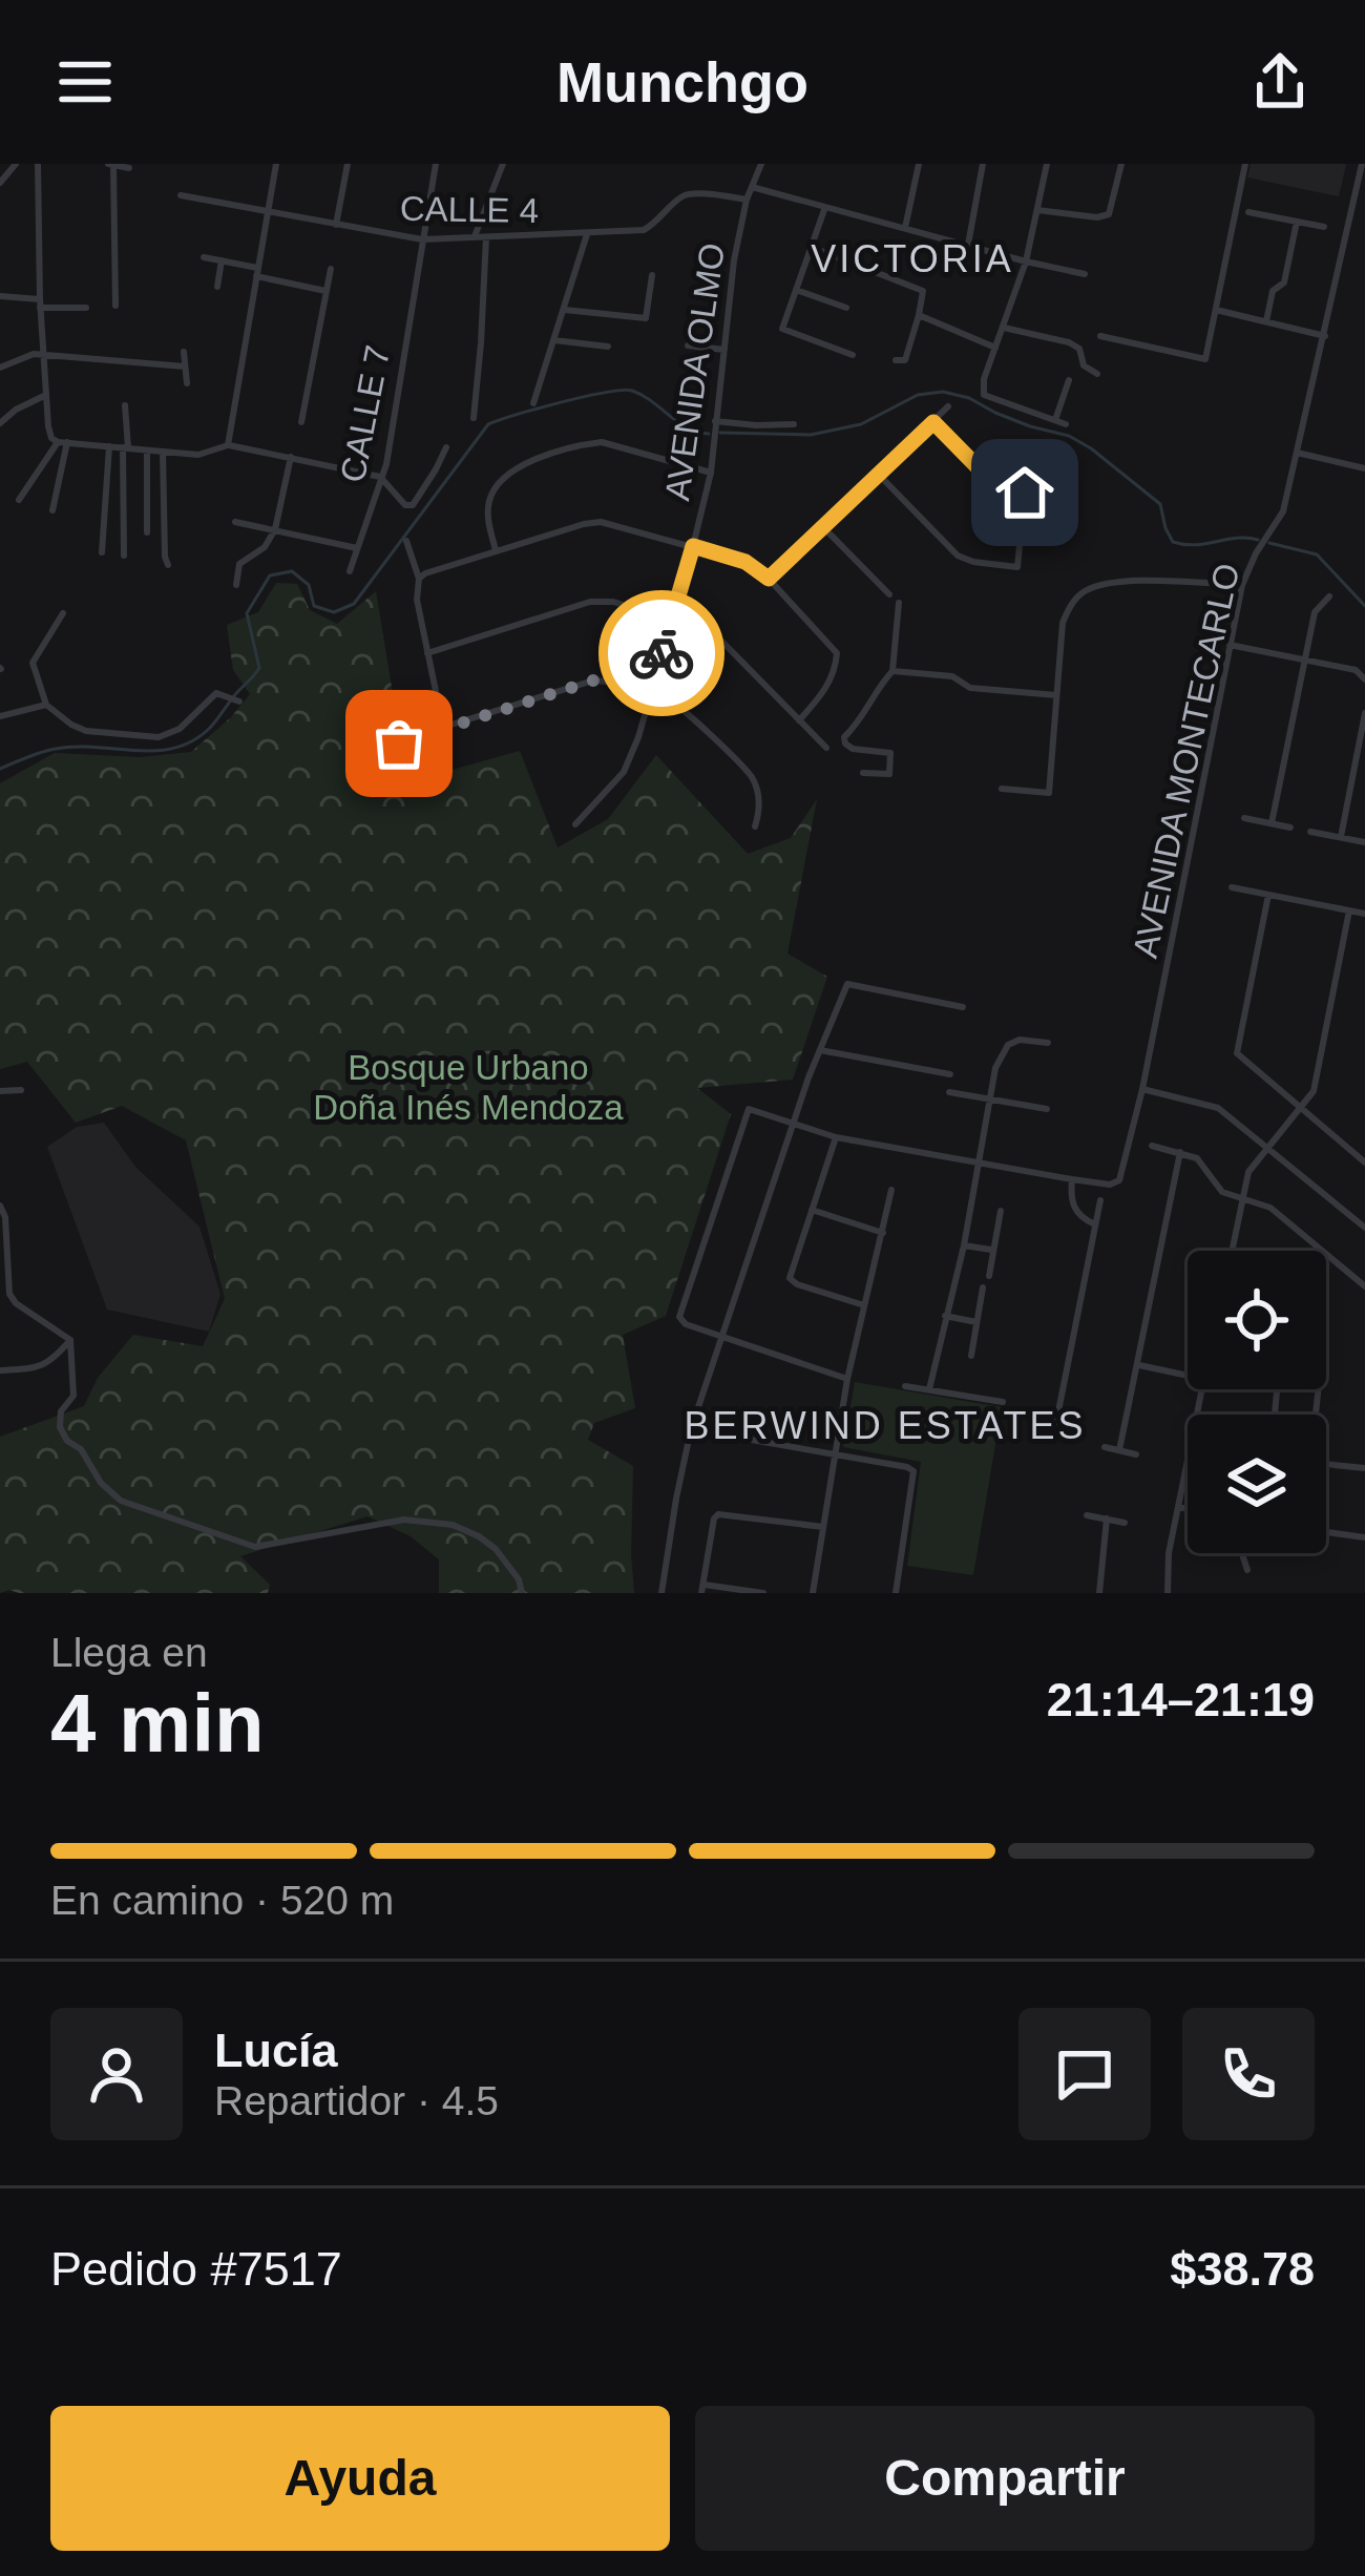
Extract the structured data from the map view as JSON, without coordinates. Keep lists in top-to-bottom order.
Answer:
{
  "streets": {
    "street": [
      "CALLE 4",
      "AVENIDA OLMO",
      "CALLE 7",
      "AVENIDA MONTECARLO"
    ]
  },
  "crossings": [
    ["CALLE 4", "AVENIDA OLMO"],
    ["CALLE 4", "CALLE 7"]
  ],
  "districts": ["VICTORIA", "BERWIND ESTATES"],
  "parks": ["Bosque Urbano Doña Inés Mendoza"],
  "page": {
    "header": "Munchgo",
    "heading": ["4 min", "Llega en", "21:14–21:19"],
    "panel": [
      "Lucía",
      "Repartidor · 4.5",
      "Pedido #7517",
      "$38.78"
    ],
    "bar": "En camino · 520 m",
    "buttons": ["Ayuda", "Compartir"]
  }
}
